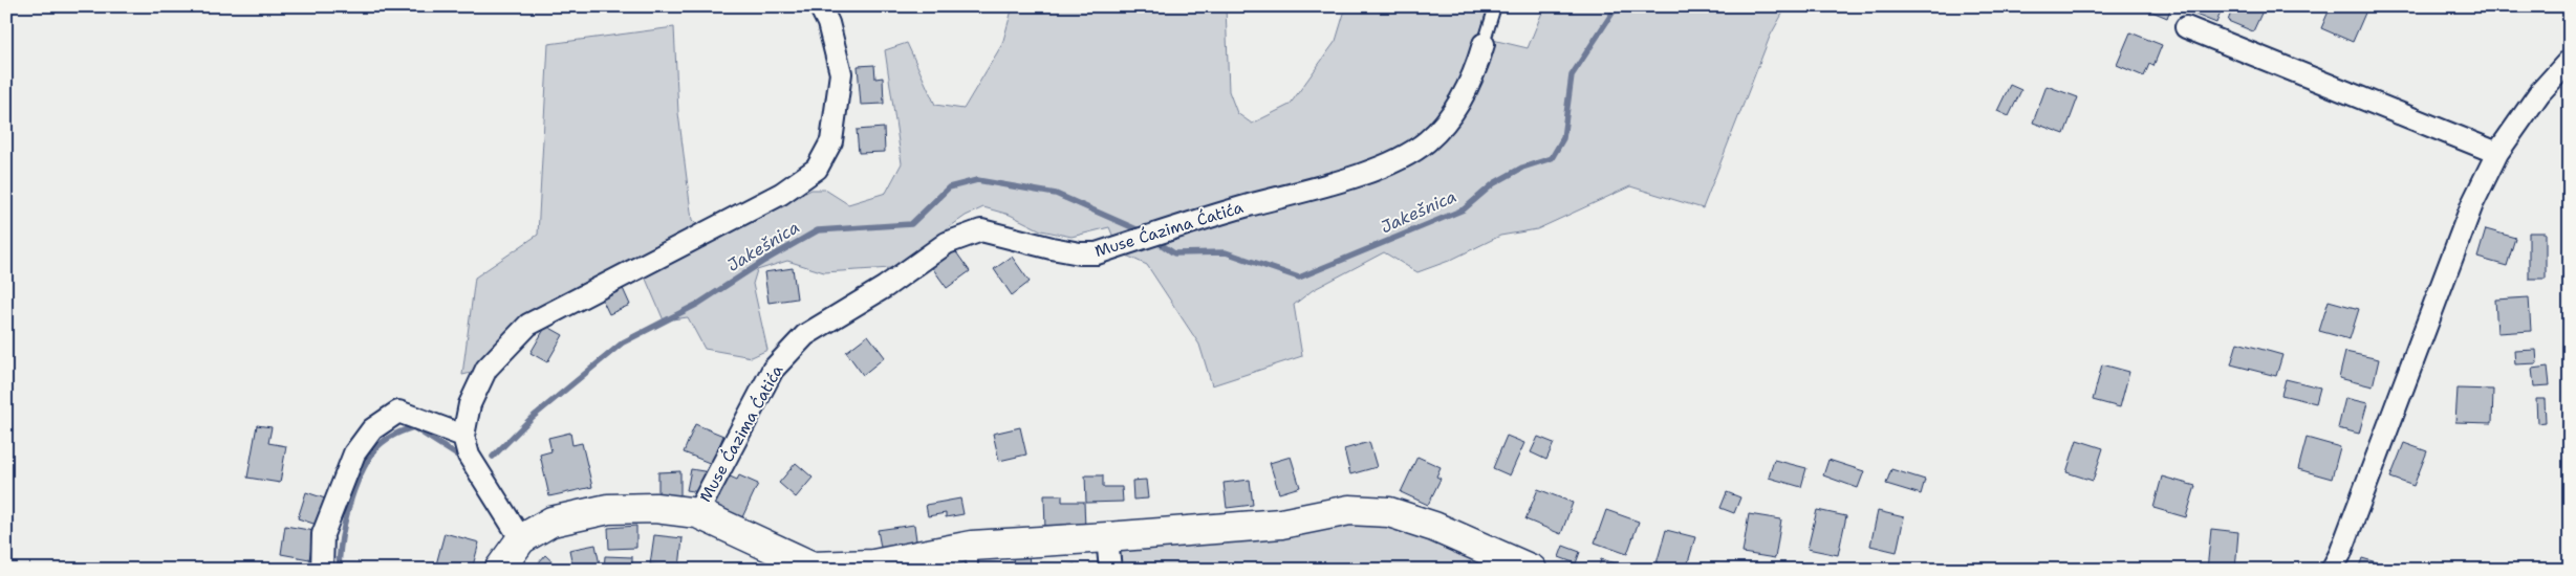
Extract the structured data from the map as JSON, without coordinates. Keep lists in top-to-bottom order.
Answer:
{
  "streets": {
    "street": ["Muse Ćazima Ćatića"]
  },
  "water": ["Jakešnica"]
}
